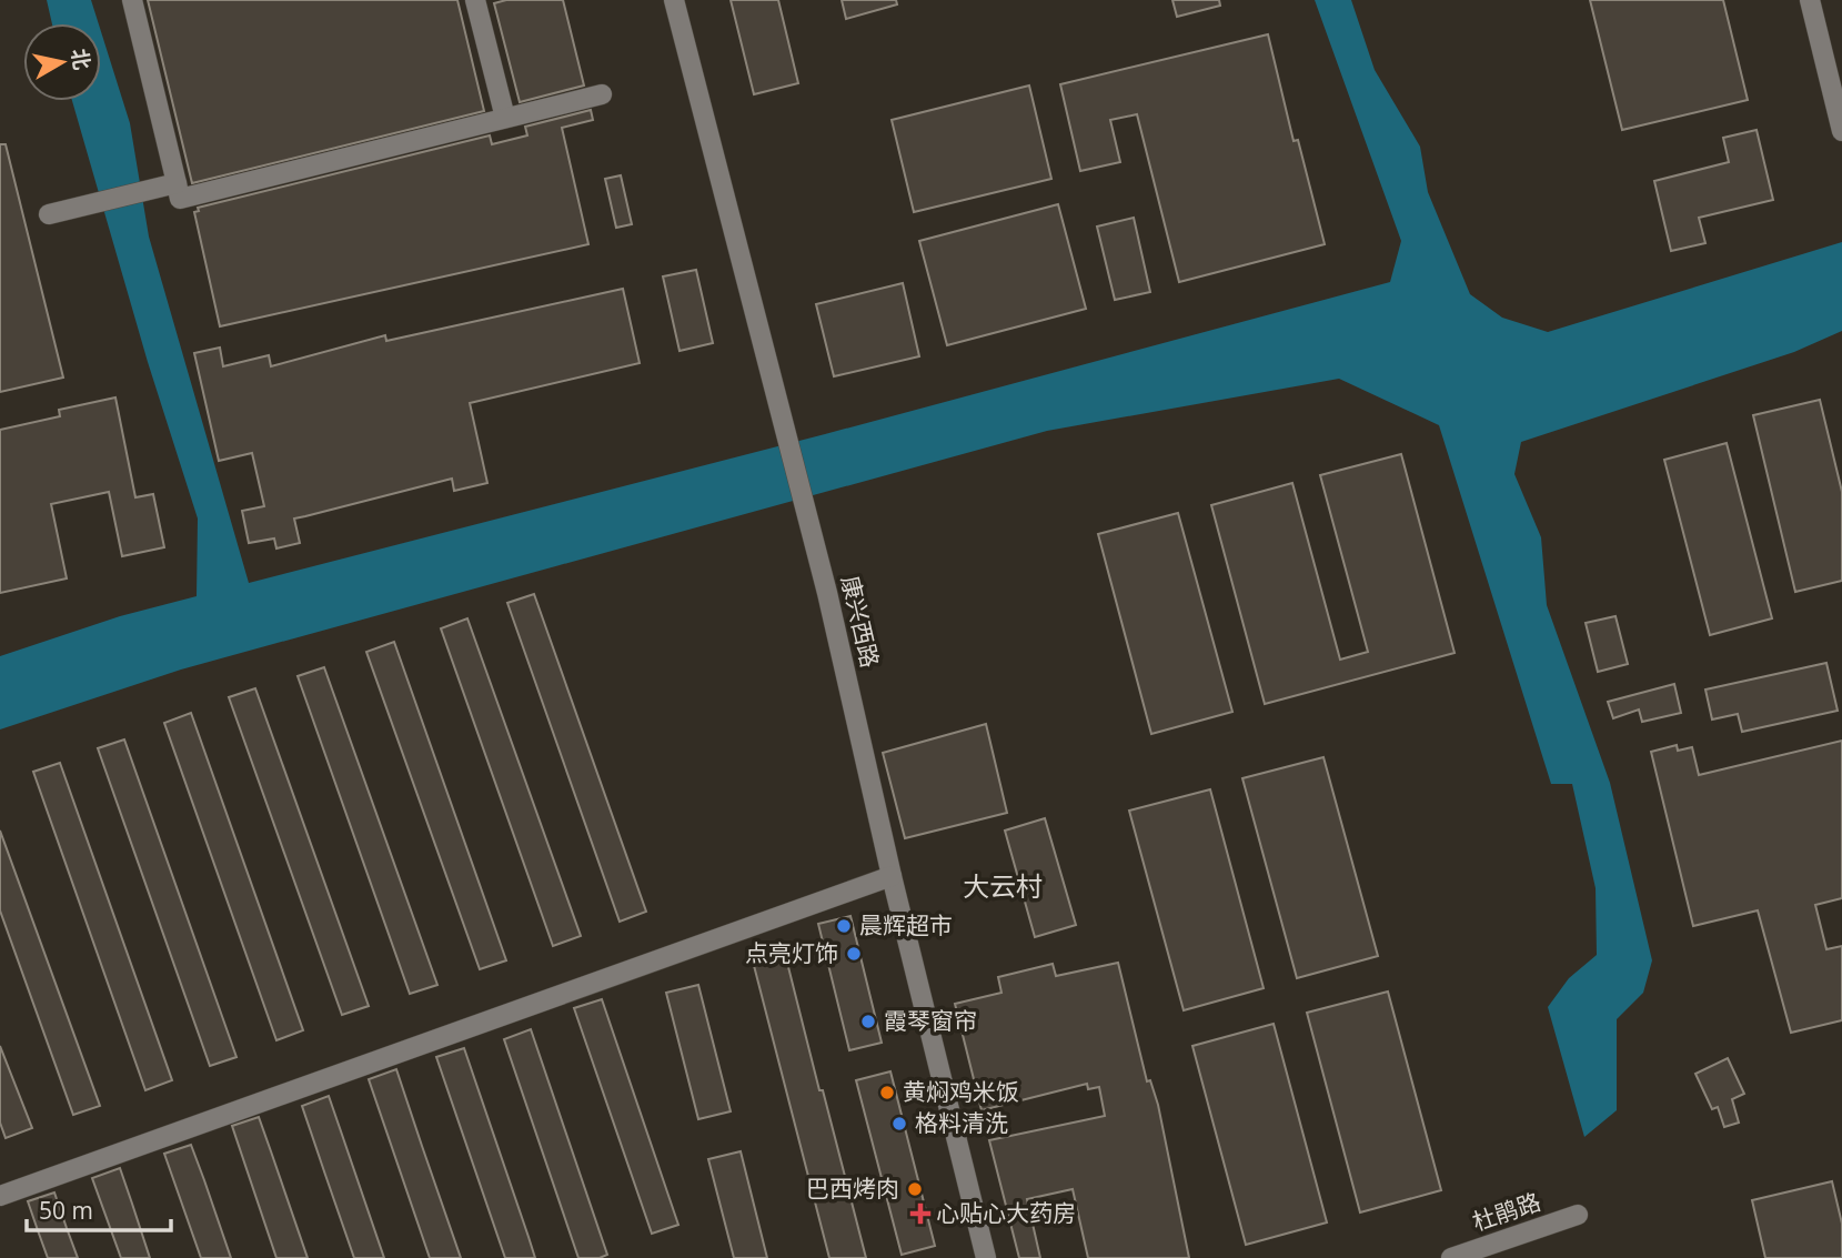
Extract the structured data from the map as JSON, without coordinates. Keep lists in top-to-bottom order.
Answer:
{
  "streets": {
    "street": ["康兴西路", "杜鹃路"]
  },
  "districts": ["大云村"],
  "places": {
    "other": [
      "晨辉超市",
      "点亮灯饰",
      "霞琴窗帘",
      "黄焖鸡米饭",
      "格料清洗",
      "巴西烤肉"
    ],
    "health": ["心贴心大药房"]
  },
  "scale_bar": "50 m",
  "north": "right"
}
